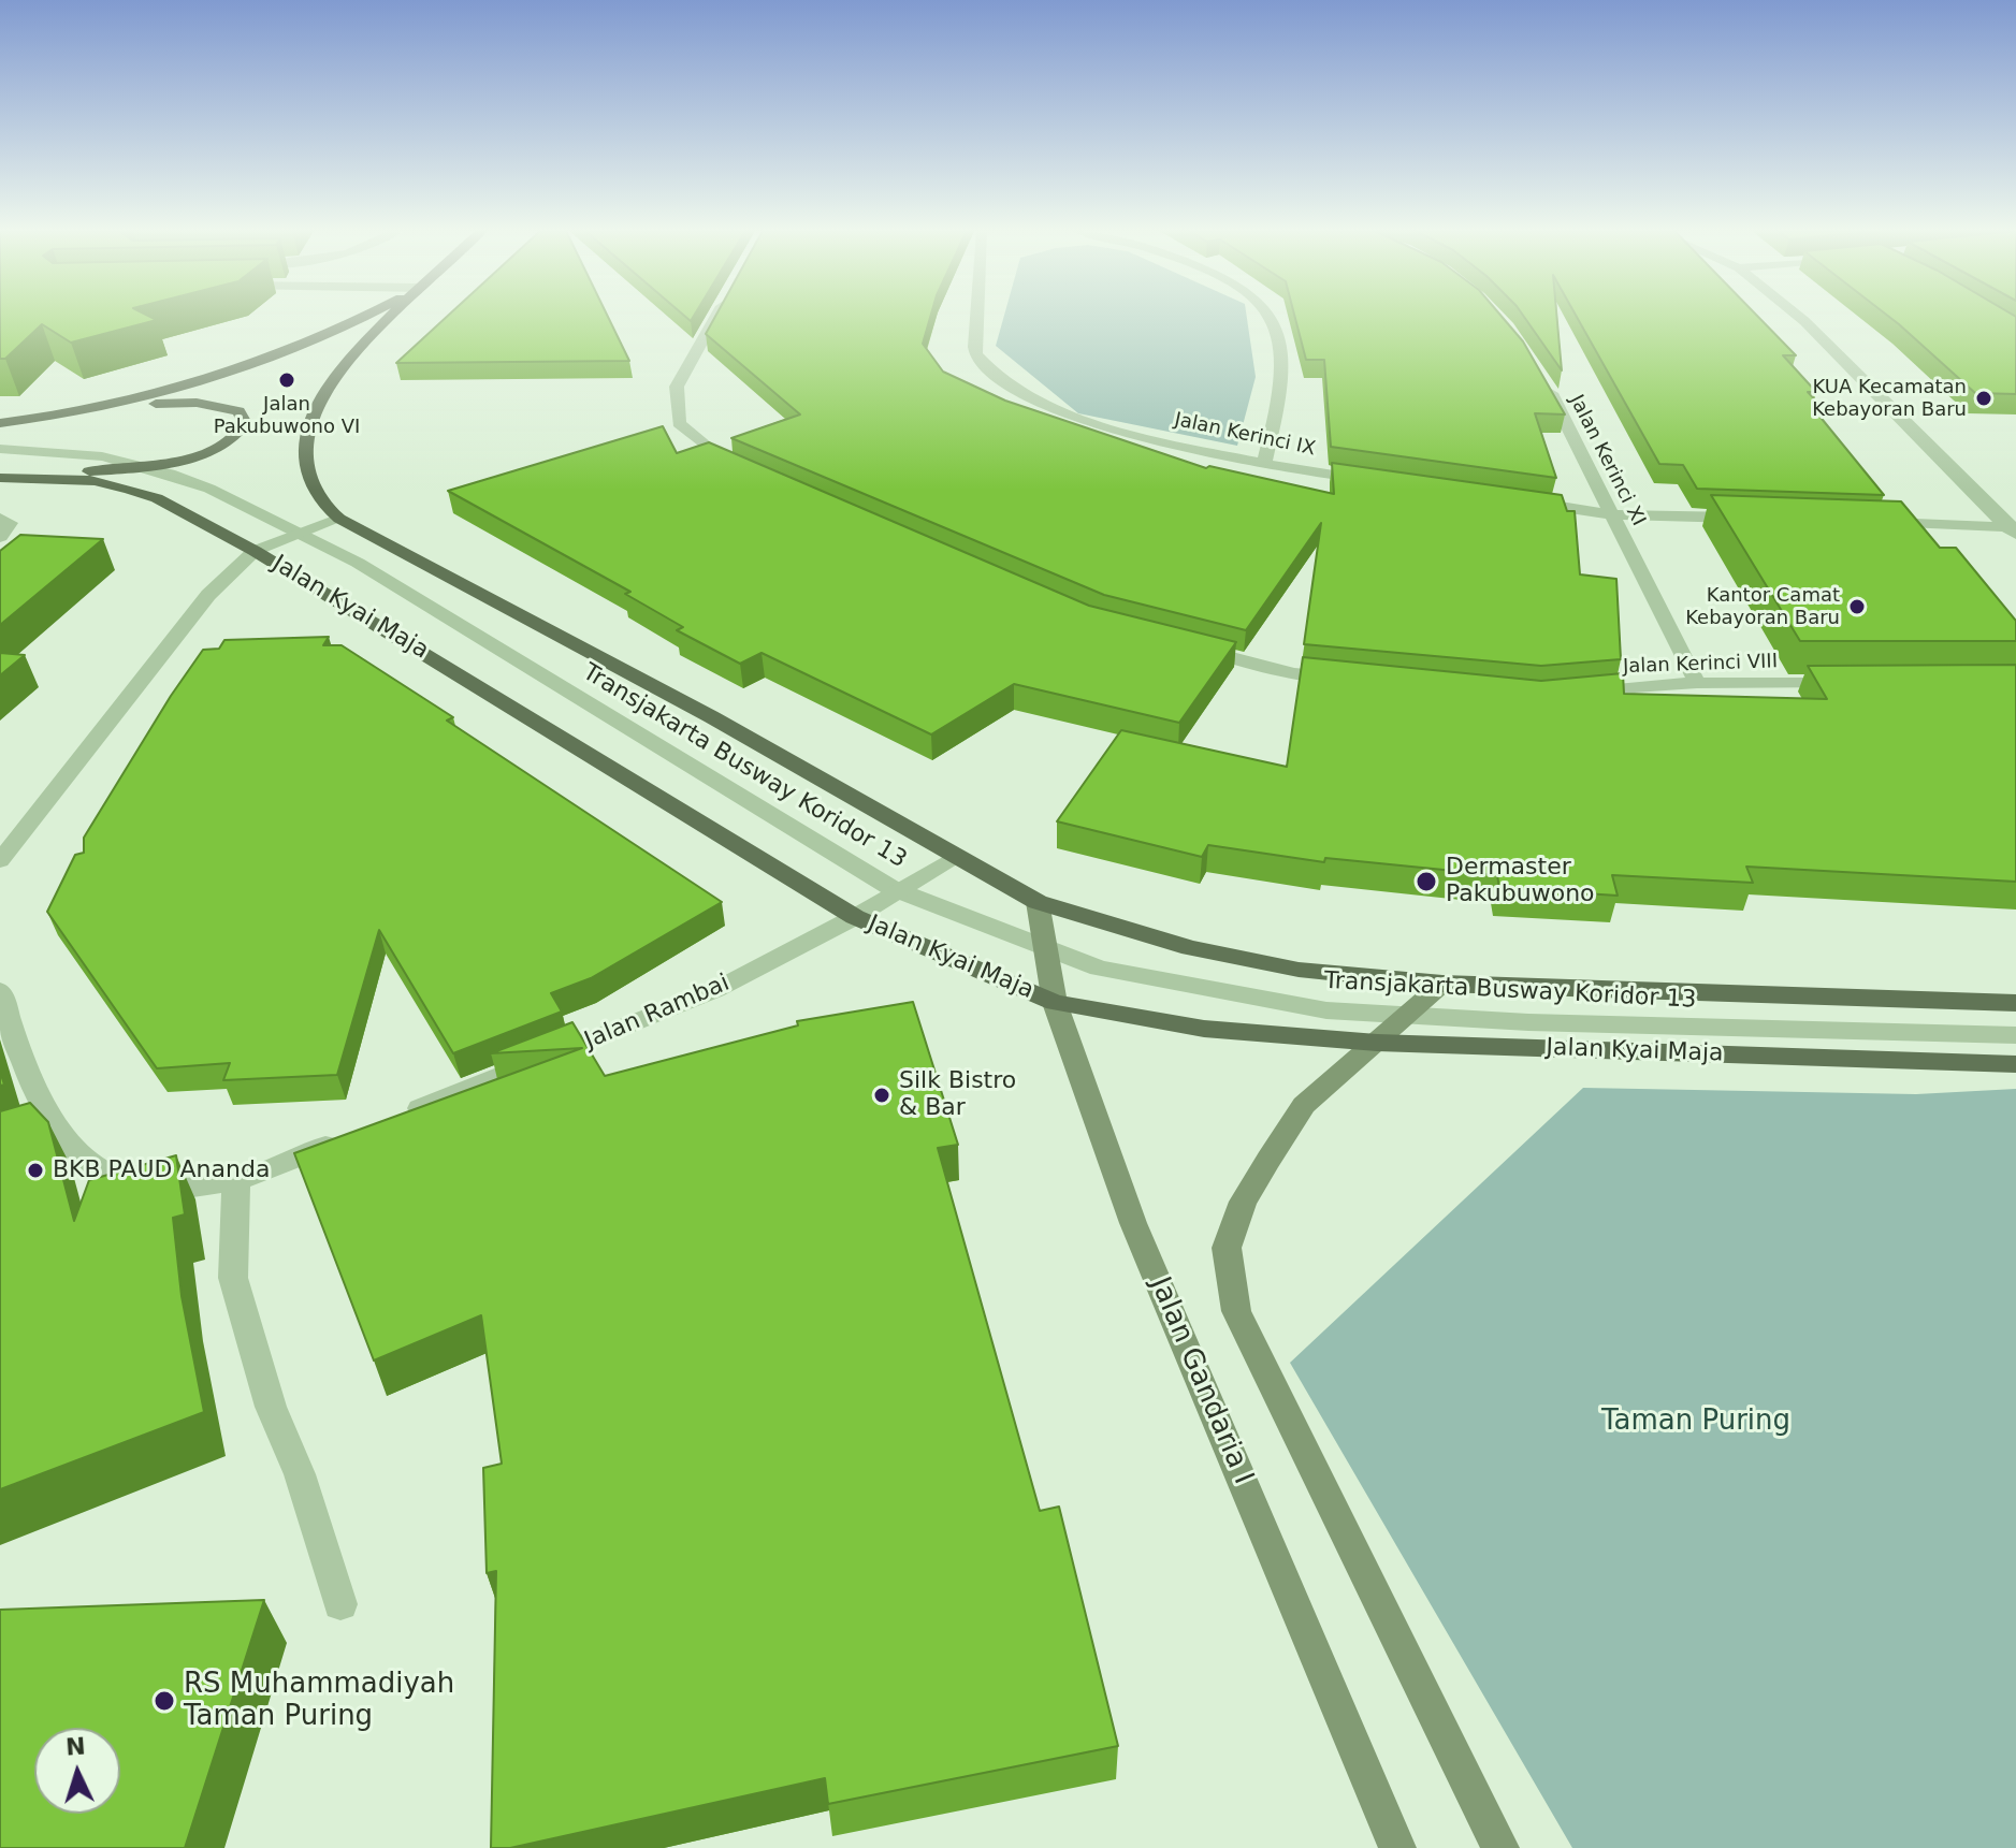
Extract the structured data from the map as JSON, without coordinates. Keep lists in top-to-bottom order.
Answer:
{
  "streets": {
    "main road": ["Jalan Kyai Maja", "Jalan Gandaria I"],
    "street": [
      "Jalan Kerinci IX",
      "Jalan Kerinci XI",
      "Jalan Kerinci VIII",
      "Transjakarta Busway Koridor 13",
      "Jalan Rambai"
    ]
  },
  "crossings": [
    ["Jalan Kerinci XI", "Jalan Kerinci VIII"],
    ["Jalan Kyai Maja", "Jalan Rambai"],
    ["Jalan Kyai Maja", "Jalan Gandaria I"]
  ],
  "parks": ["Taman Puring"],
  "places": [
    "Jalan Pakubuwono VI",
    "KUA Kecamatan Kebayoran Baru",
    "Kantor Camat Kebayoran Baru",
    "Dermaster Pakubuwono",
    "Silk Bistro & Bar",
    "BKB PAUD Ananda",
    "RS Muhammadiyah Taman Puring"
  ],
  "north": "top"
}
